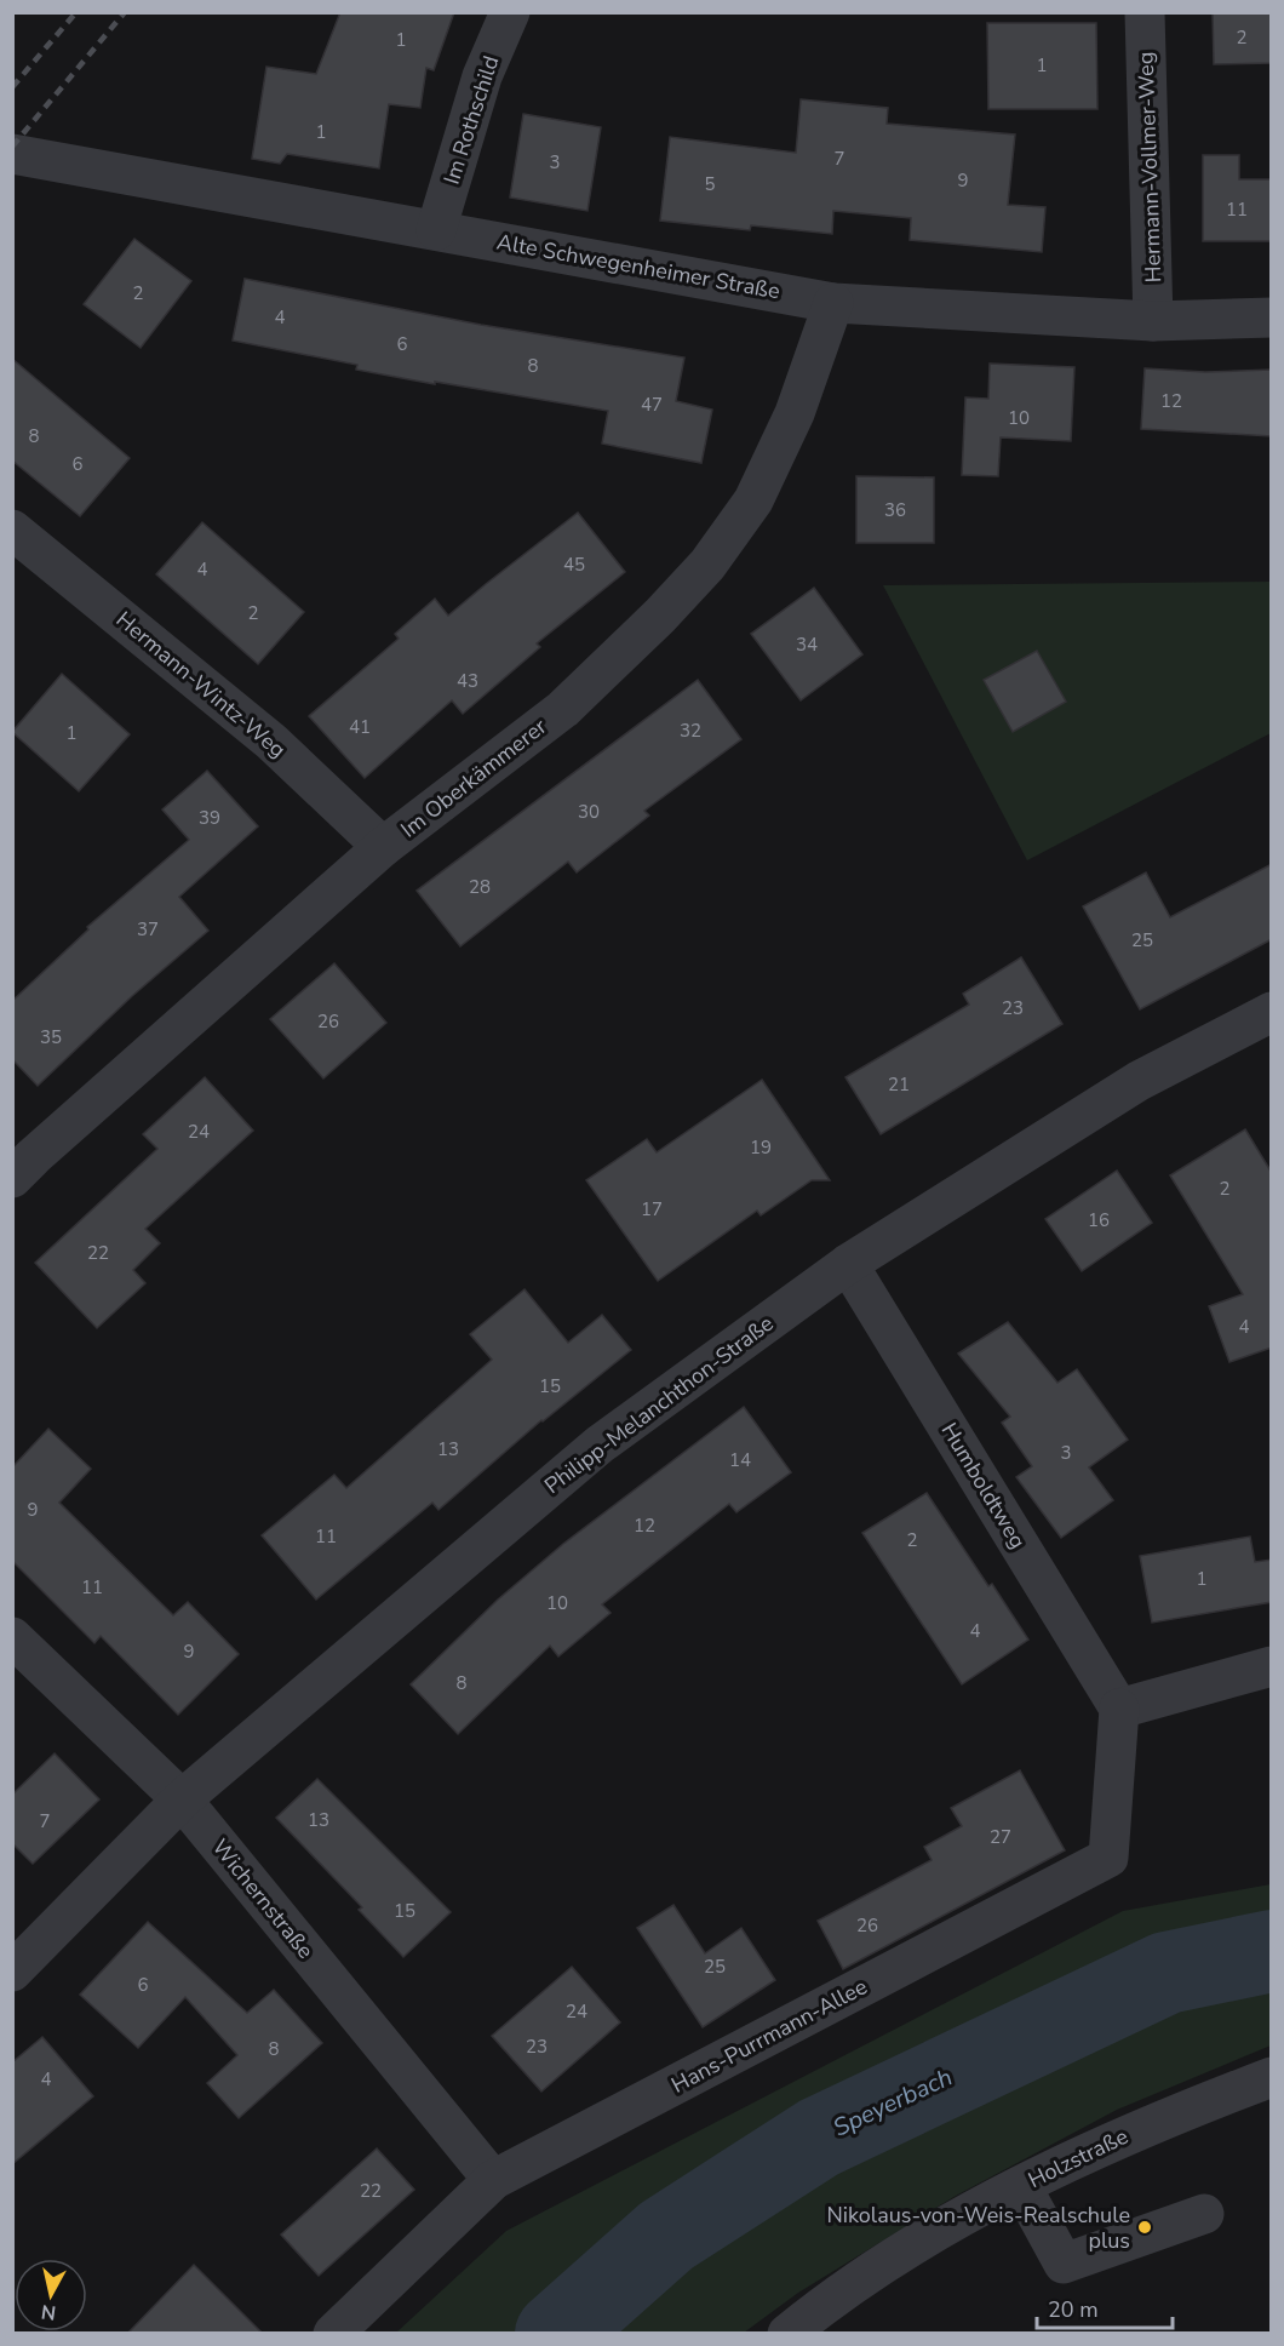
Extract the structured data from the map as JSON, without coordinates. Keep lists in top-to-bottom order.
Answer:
{
  "streets": {
    "street": [
      "Im Rothschild",
      "Hermann-Vollmer-Weg",
      "Alte Schwegenheimer Straße",
      "Hermann-Wintz-Weg",
      "Im Oberkämmerer",
      "Philipp-Melanchthon-Straße",
      "Humboldtweg",
      "Wichernstraße",
      "Hans-Purrmann-Allee",
      "Holzstraße"
    ]
  },
  "crossings": [
    ["Im Rothschild", "Alte Schwegenheimer Straße"],
    ["Hermann-Vollmer-Weg", "Alte Schwegenheimer Straße"],
    ["Alte Schwegenheimer Straße", "Im Oberkämmerer"],
    ["Hermann-Wintz-Weg", "Im Oberkämmerer"],
    ["Philipp-Melanchthon-Straße", "Humboldtweg"],
    ["Philipp-Melanchthon-Straße", "Wichernstraße"],
    ["Humboldtweg", "Hans-Purrmann-Allee"],
    ["Wichernstraße", "Hans-Purrmann-Allee"]
  ],
  "water": ["Speyerbach"],
  "places": ["Nikolaus-von-Weis-Realschule plus"],
  "house_numbers": [
    "2",
    "1",
    "1",
    "1",
    "7",
    "3",
    "9",
    "5",
    "11",
    "2",
    "4",
    "6",
    "8",
    "12",
    "47",
    "10",
    "8",
    "6",
    "36",
    "45",
    "4",
    "2",
    "34",
    "43",
    "41",
    "32",
    "1",
    "30",
    "39",
    "28",
    "37",
    "25",
    "23",
    "26",
    "35",
    "21",
    "24",
    "19",
    "2",
    "17",
    "16",
    "22",
    "4",
    "15",
    "13",
    "3",
    "14",
    "9",
    "12",
    "11",
    "2",
    "1",
    "11",
    "10",
    "4",
    "9",
    "8",
    "13",
    "7",
    "27",
    "15",
    "26",
    "25",
    "6",
    "24",
    "23",
    "8",
    "4",
    "22"
  ],
  "scale_bar": "20 m",
  "north": "bottom"
}
